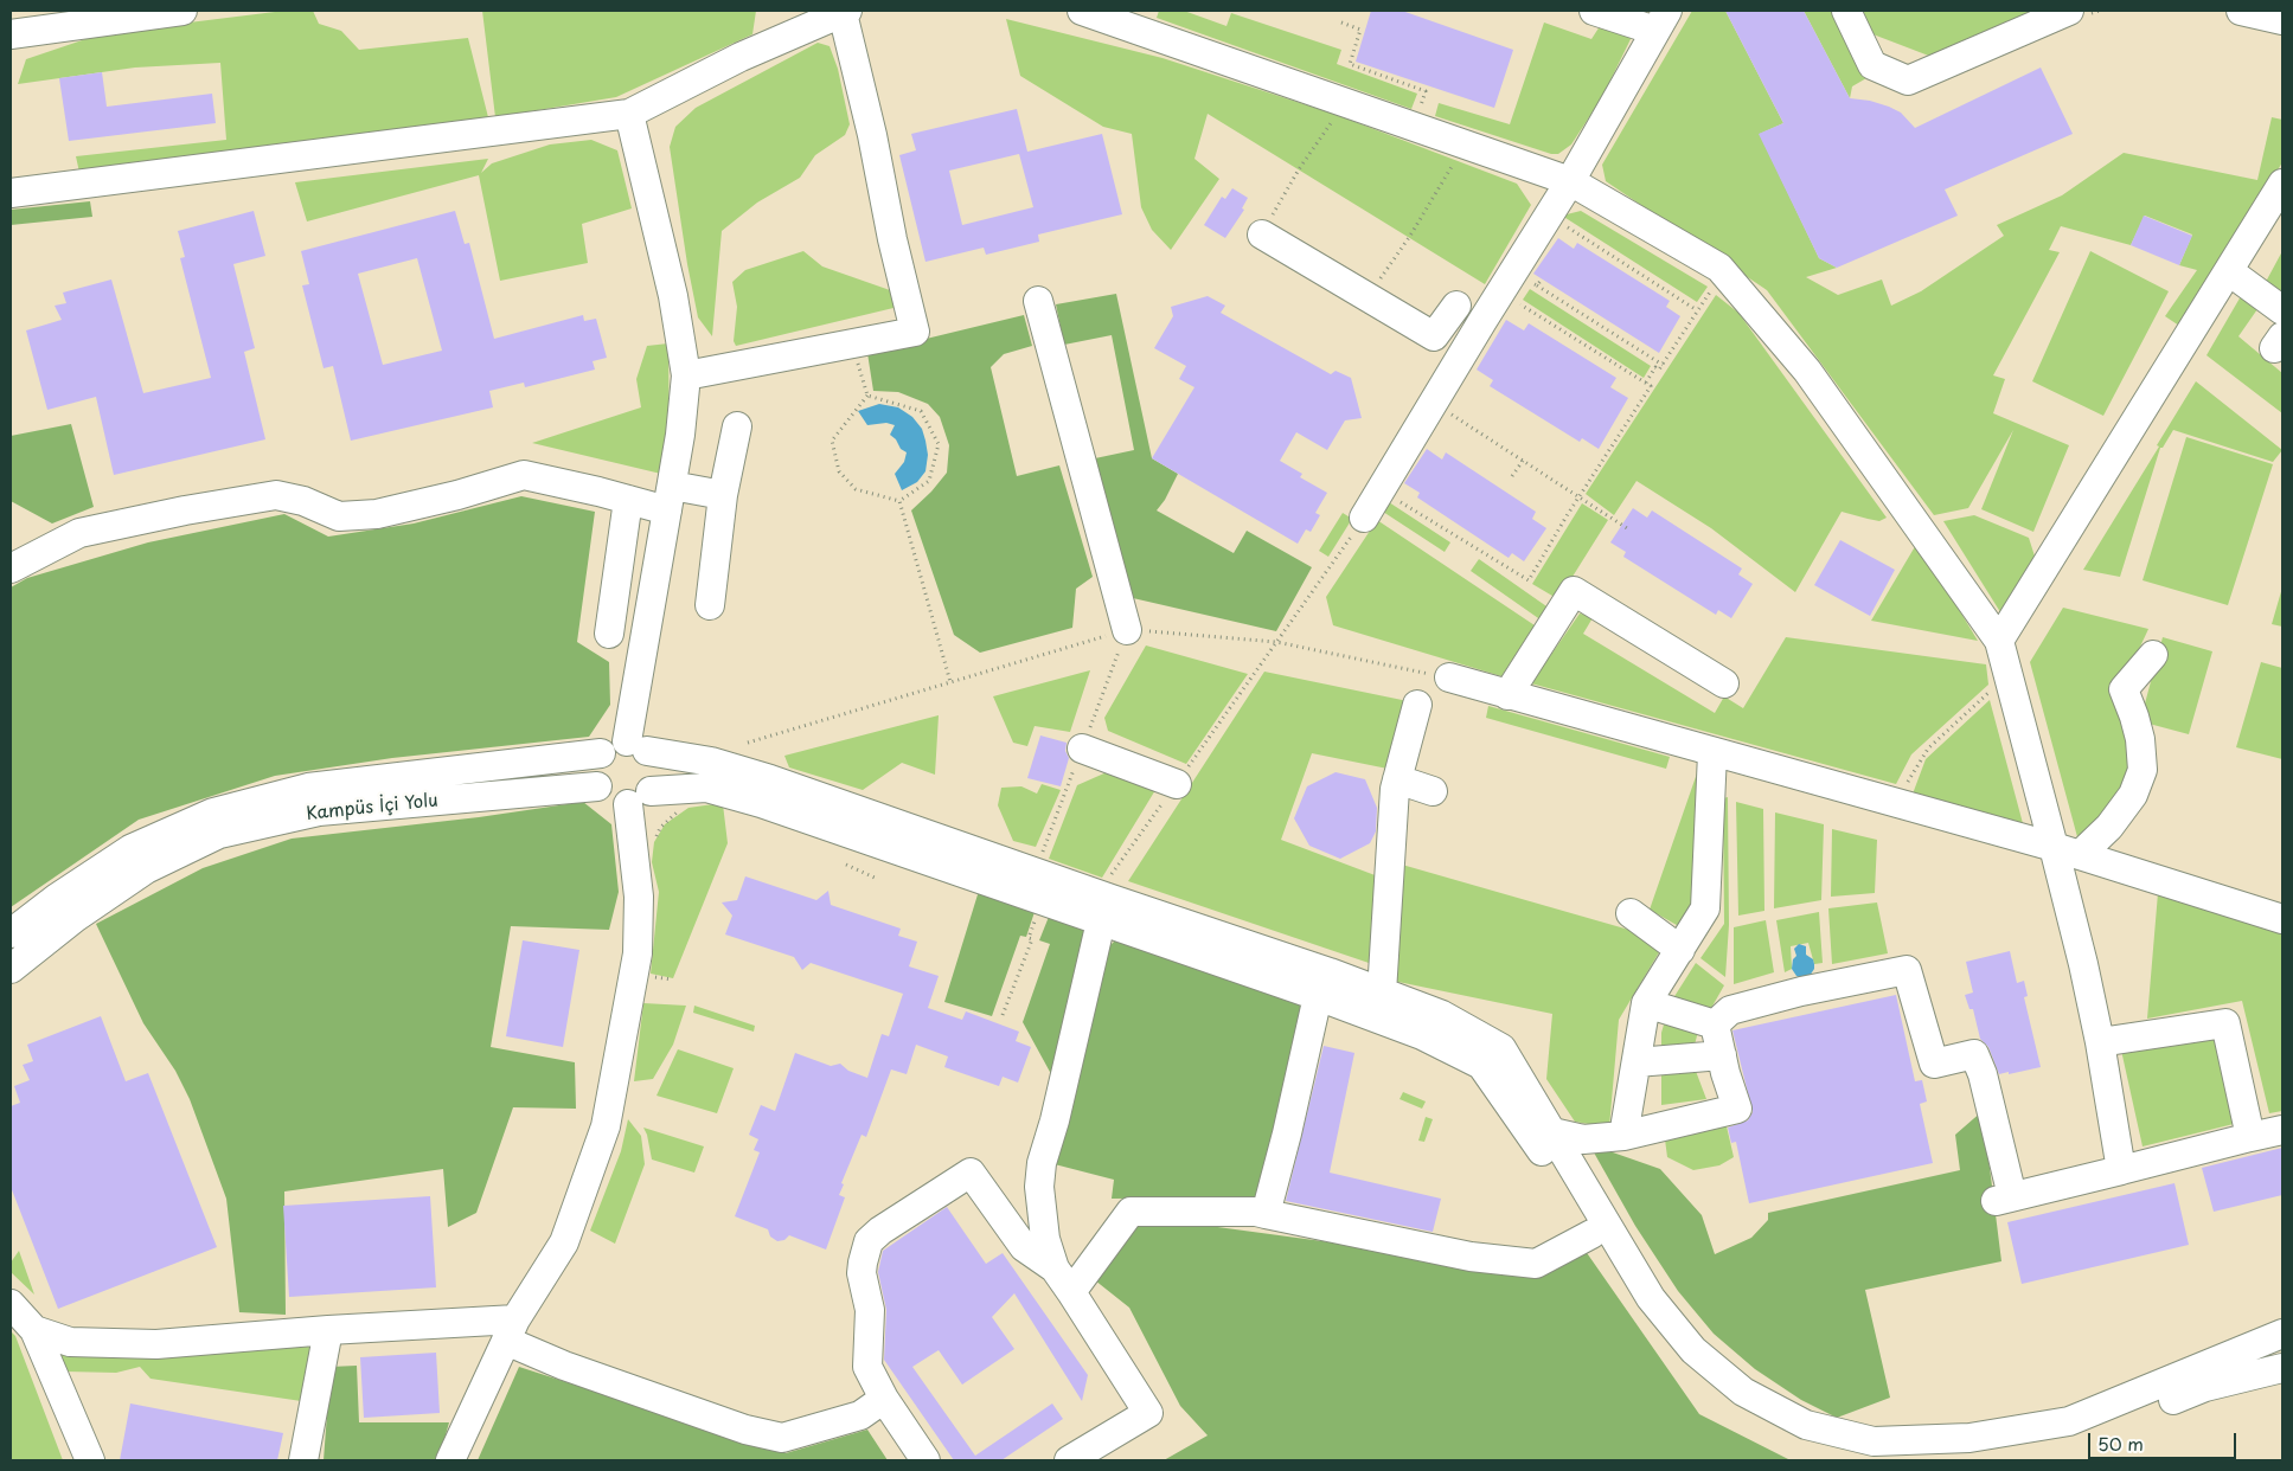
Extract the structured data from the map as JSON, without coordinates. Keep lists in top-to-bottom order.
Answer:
{
  "streets": {
    "street": ["Kampüs İçi Yolu"]
  },
  "scale_bar": "50 m"
}
